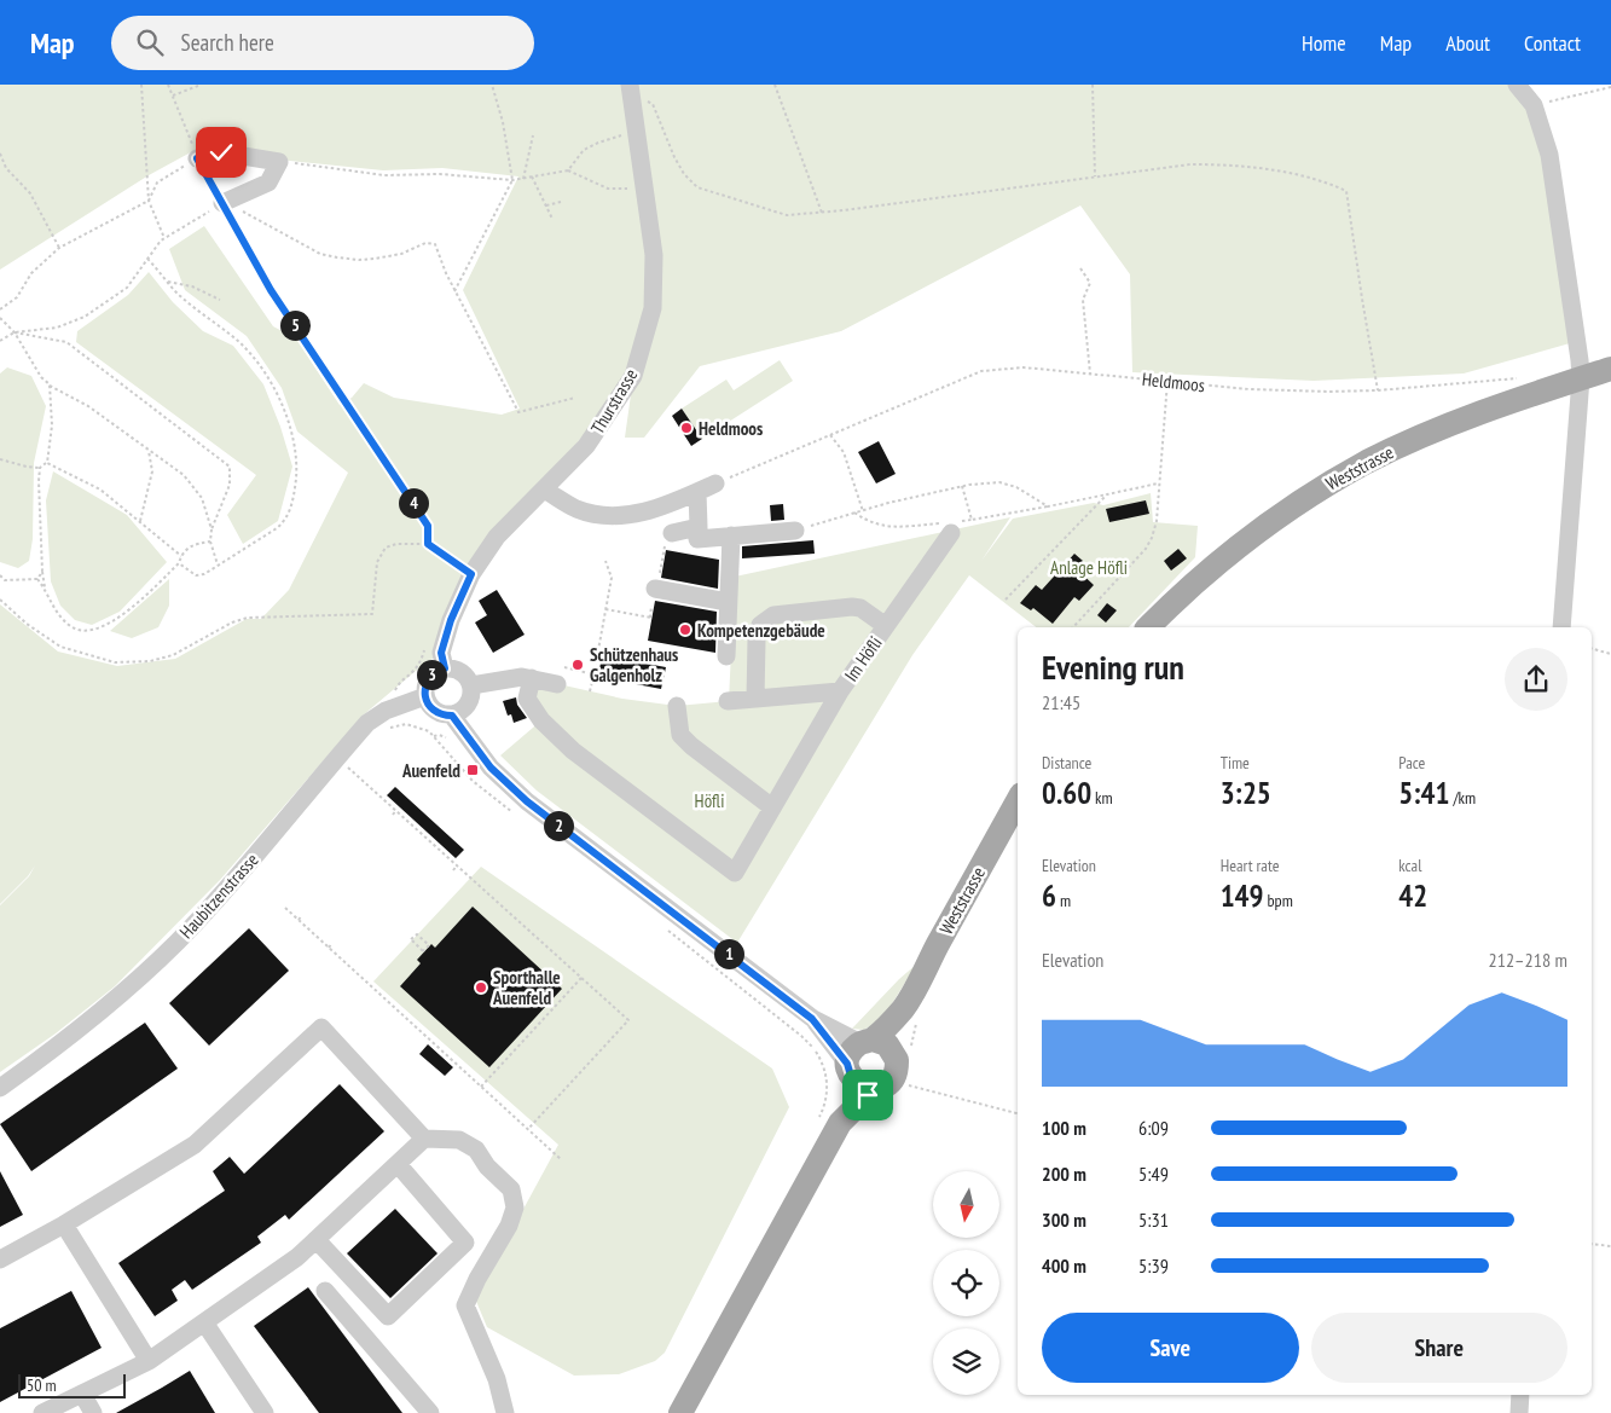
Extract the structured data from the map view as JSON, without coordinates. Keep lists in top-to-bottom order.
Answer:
{
  "streets": {
    "main road": ["Weststrasse"],
    "street": ["Thurstrasse", "Im Höfli", "Haubitzenstrasse"],
    "path": ["Heldmoos"]
  },
  "crossings": [
    ["Thurstrasse", "Haubitzenstrasse"]
  ],
  "parks": ["Anlage Höfli", "Höfli"],
  "places": {
    "other": [
      "Heldmoos",
      "Kompetenzgebäude",
      "Schützenhaus Galgenholz",
      "Sporthalle Auenfeld"
    ],
    "transit": ["Auenfeld"]
  },
  "scale_bar": "50 m",
  "north": "bottom",
  "page": {
    "header": "Map",
    "search": "Search here",
    "nav": [
      "Home",
      "Map",
      "About",
      "Contact"
    ],
    "pins": [
      "5",
      "4",
      "3",
      "2",
      "1"
    ],
    "heading": ["Evening run", "21:45"],
    "stats": [
      ["Distance", "0.60 km"],
      ["Time", "3:25"],
      ["Pace", "5:41 /km"],
      ["Elevation", "6 m"],
      ["Heart rate", "149 bpm"],
      ["kcal", "42"]
    ],
    "chart": ["Elevation", "212–218 m"],
    "list": [
      {
        "name": "100 m",
        "note": "6:09"
      },
      {
        "name": "200 m",
        "note": "5:49"
      },
      {
        "name": "300 m",
        "note": "5:31"
      },
      {
        "name": "400 m",
        "note": "5:39"
      }
    ],
    "buttons": ["Save", "Share"],
    "scale": "50 m"
  }
}
